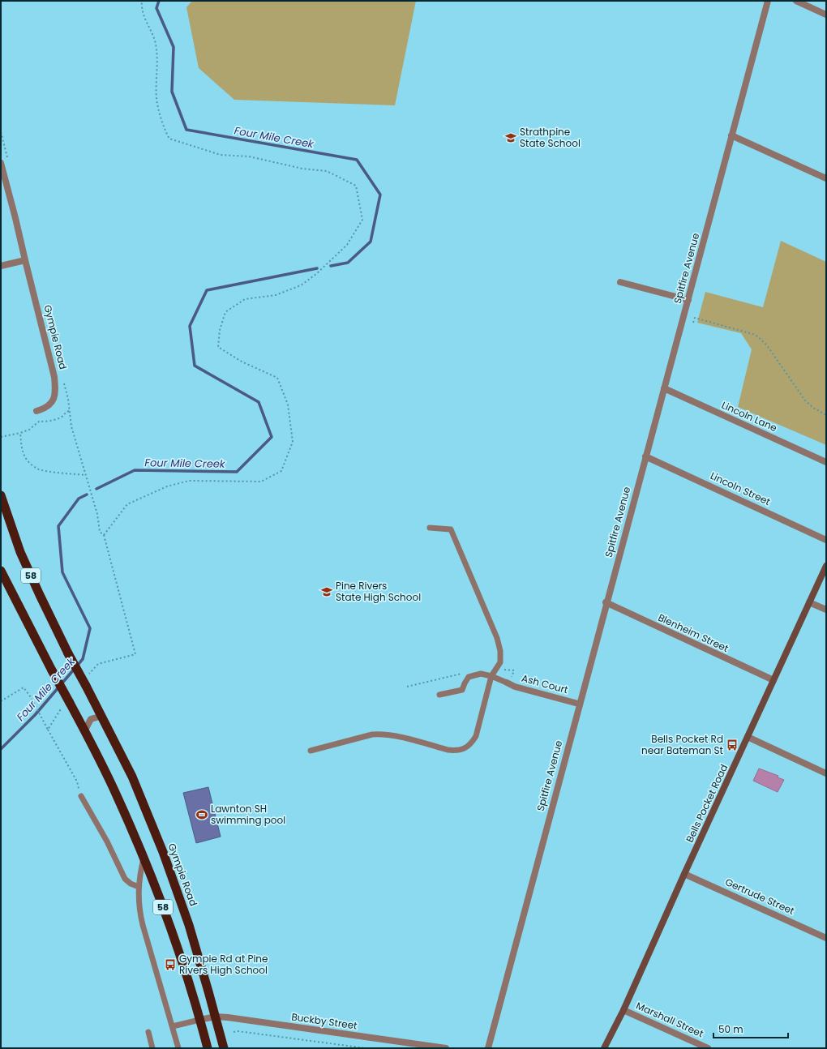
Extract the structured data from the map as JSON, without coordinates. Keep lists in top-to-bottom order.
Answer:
{
  "streets": {
    "highway": ["Gympie Road", "58"],
    "main road": ["Bells Pocket Road"],
    "street": [
      "Spitfire Avenue",
      "Lincoln Lane",
      "Lincoln Street",
      "Blenheim Street",
      "Ash Court",
      "Gertrude Street",
      "Marshall Street",
      "Buckby Street"
    ]
  },
  "crossings": [
    ["Spitfire Avenue", "Lincoln Lane"],
    ["Spitfire Avenue", "Lincoln Street"],
    ["Spitfire Avenue", "Blenheim Street"],
    ["Spitfire Avenue", "Ash Court"],
    ["Gympie Road", "Buckby Street"],
    ["58", "Buckby Street"],
    ["Blenheim Street", "Bells Pocket Road"],
    ["Bells Pocket Road", "Gertrude Street"],
    ["Bells Pocket Road", "Marshall Street"]
  ],
  "water": ["Four Mile Creek"],
  "places": {
    "school or university": ["Strathpine State School", "Pine Rivers State High School"],
    "bus stop": ["Bells Pocket Rd near Bateman St", "Gympie Rd at Pine Rivers High School"],
    "sports": ["Lawnton SH swimming pool"]
  },
  "scale_bar": "50 m"
}
